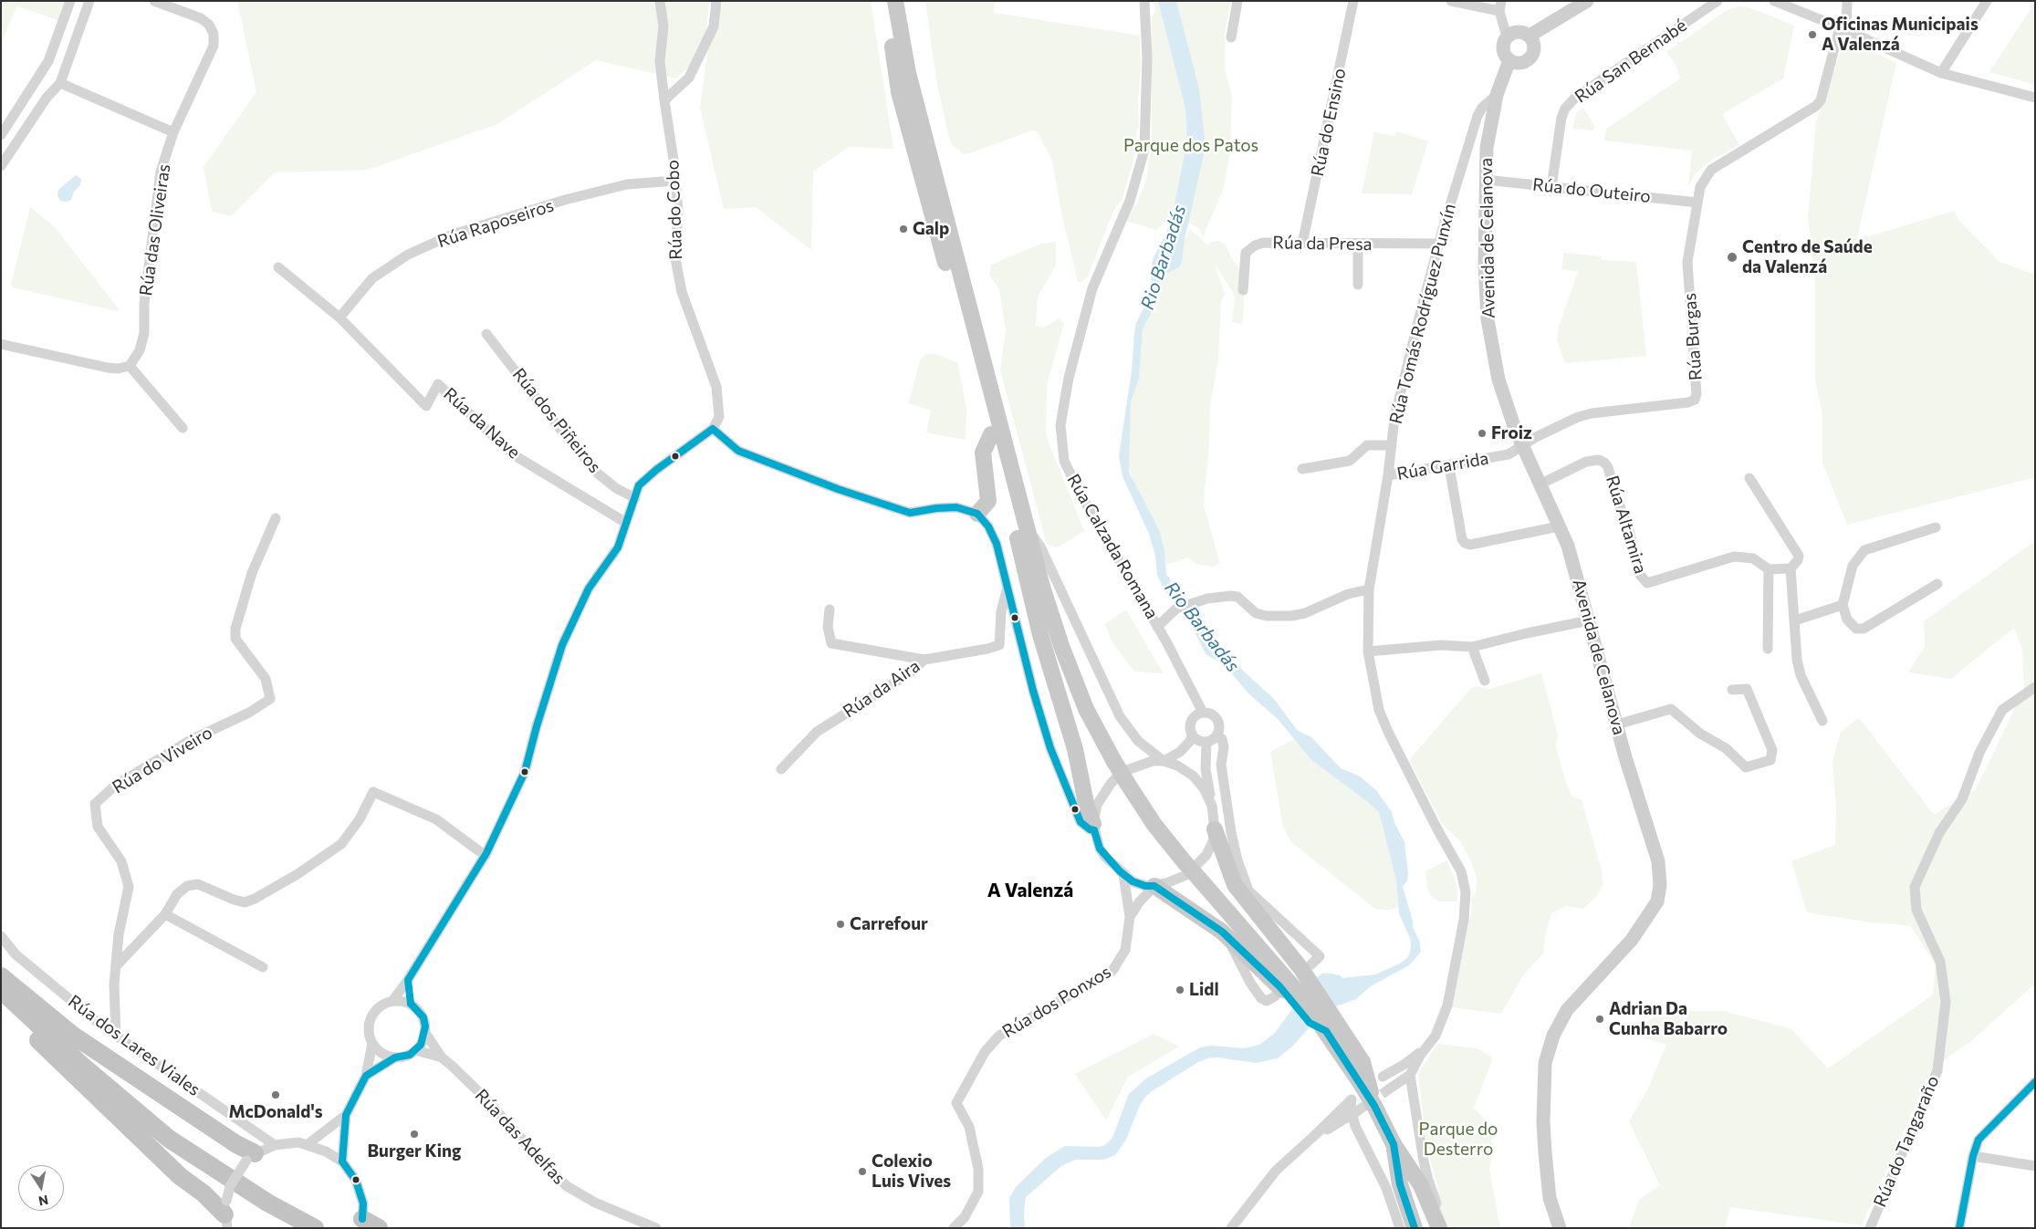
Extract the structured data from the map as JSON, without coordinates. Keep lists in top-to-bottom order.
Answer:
{
  "streets": {
    "street": [
      "Rúa San Bernabé",
      "Rúa do Ensino",
      "Rúa do Outeiro",
      "Rúa do Cobo",
      "Rúa Raposeiros",
      "Rúa das Oliveiras",
      "Avenida de Celanova",
      "Rúa da Presa",
      "Rúa Tomás Rodríguez Punxín",
      "Rúa Burgas",
      "Rúa dos Piñeiros",
      "Rúa da Nave",
      "Rúa Garrida",
      "Rúa Altamira",
      "Rúa Calzada Romana",
      "Rúa da Aira",
      "Rúa do Viveiro",
      "Rúa dos Ponxos",
      "Rúa dos Lares Viales",
      "Rúa das Adelfas",
      "Rúa do Tangaraño"
    ]
  },
  "crossings": [
    ["Rúa San Bernabé", "Rúa do Outeiro"],
    ["Rúa do Ensino", "Rúa da Presa"],
    ["Rúa do Outeiro", "Avenida de Celanova"],
    ["Rúa do Outeiro", "Rúa Burgas"],
    ["Rúa do Cobo", "Rúa Raposeiros"],
    ["Rúa Raposeiros", "Rúa da Nave"],
    ["Avenida de Celanova", "Rúa Tomás Rodríguez Punxín"],
    ["Avenida de Celanova", "Rúa Burgas"],
    ["Avenida de Celanova", "Rúa Garrida"],
    ["Avenida de Celanova", "Rúa Altamira"],
    ["Rúa da Presa", "Rúa Tomás Rodríguez Punxín"],
    ["Rúa Tomás Rodríguez Punxín", "Rúa Garrida"],
    ["Rúa Burgas", "Rúa Garrida"],
    ["Rúa do Viveiro", "Rúa dos Lares Viales"]
  ],
  "districts": ["A Valenzá"],
  "water": ["Rio Barbadás"],
  "parks": ["Parque dos Patos", "Parque do Desterro"],
  "places": [
    "Oficinas Municipais A Valenzá",
    "Galp",
    "Centro de Saúde da Valenzá",
    "Froiz",
    "Carrefour",
    "Lidl",
    "Adrian Da Cunha Babarro",
    "McDonald's",
    "Burger King",
    "Colexio Luis Vives"
  ],
  "north": "bottom"
}
